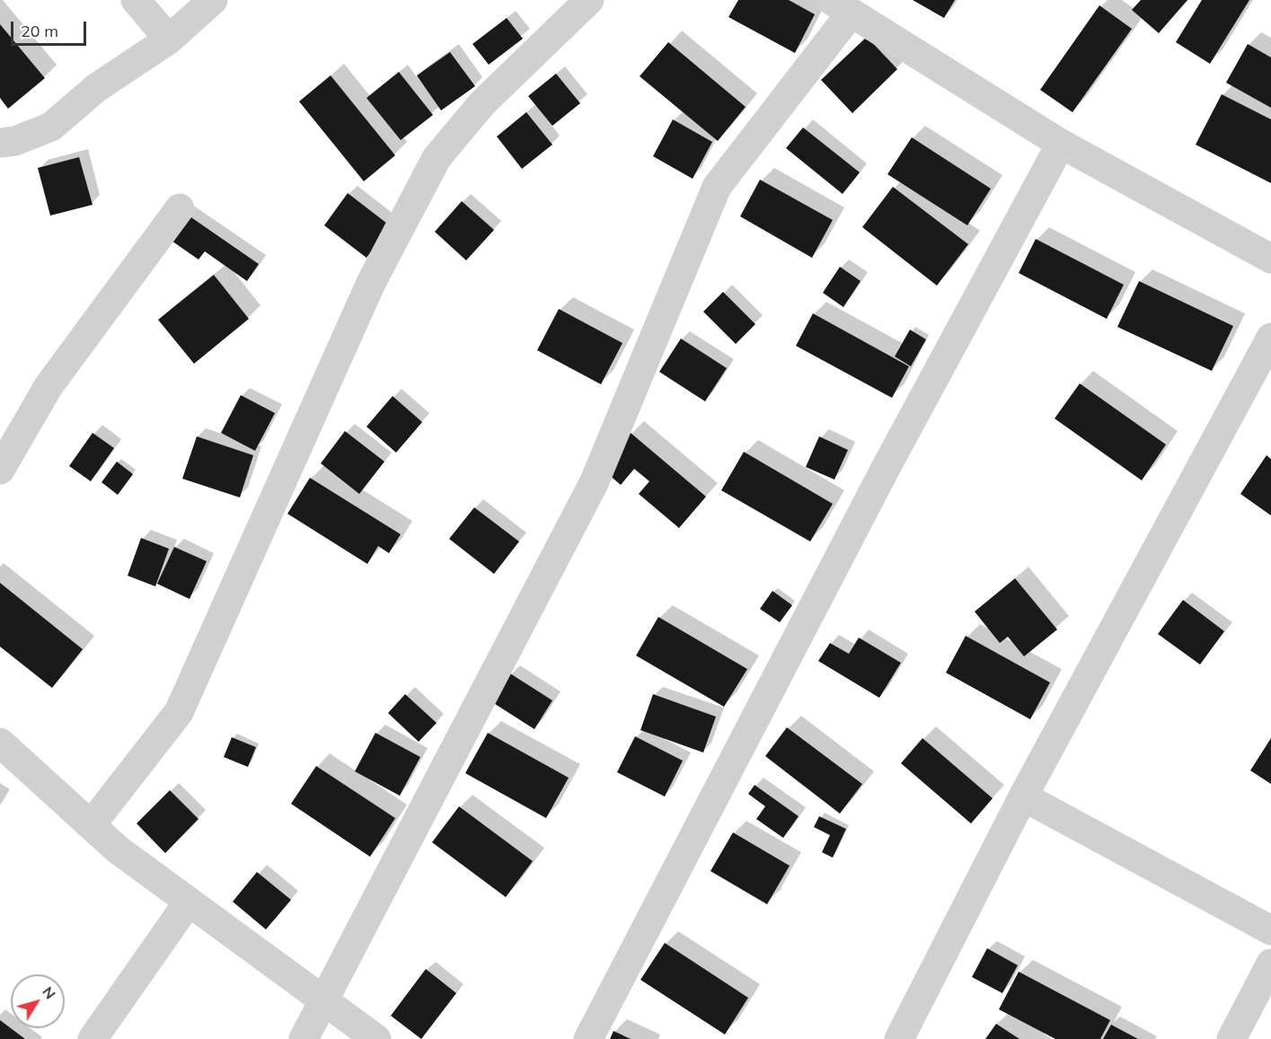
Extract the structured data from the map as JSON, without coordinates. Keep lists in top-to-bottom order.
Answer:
{
  "scale_bar": "20 m",
  "north": "top right"
}
